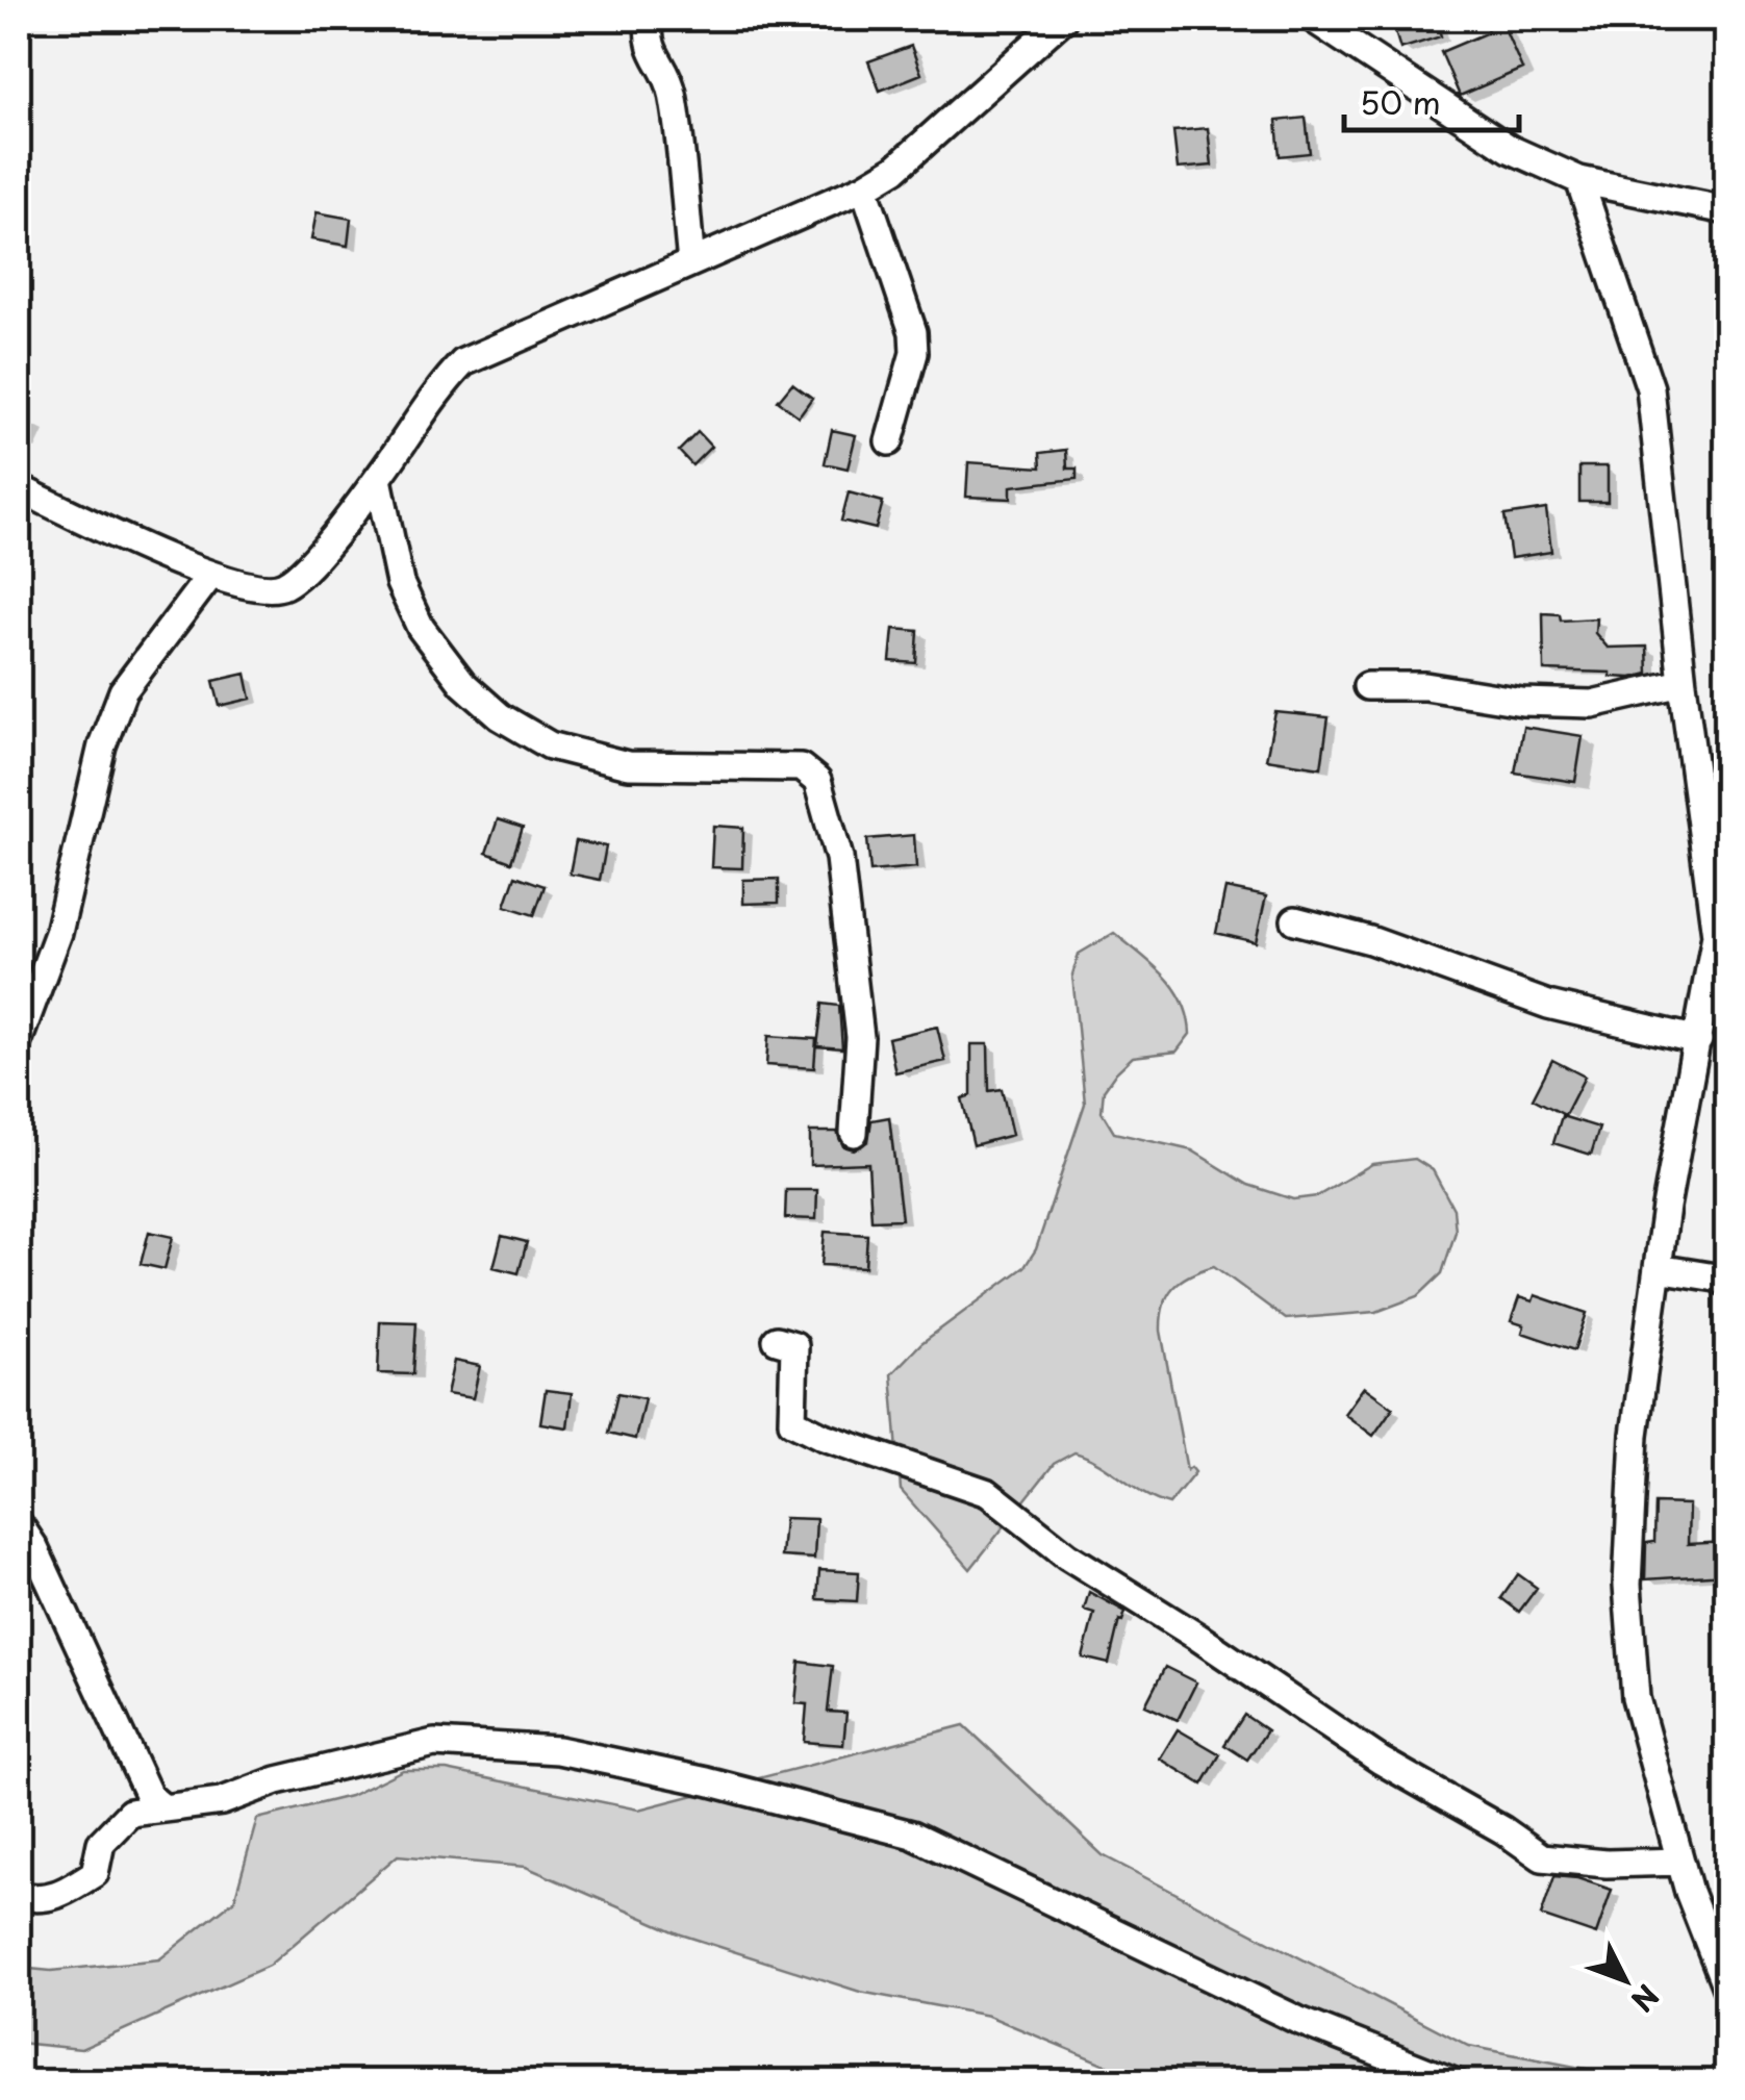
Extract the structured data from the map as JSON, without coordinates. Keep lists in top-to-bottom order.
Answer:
{
  "scale_bar": "50 m",
  "north": "bottom right"
}
